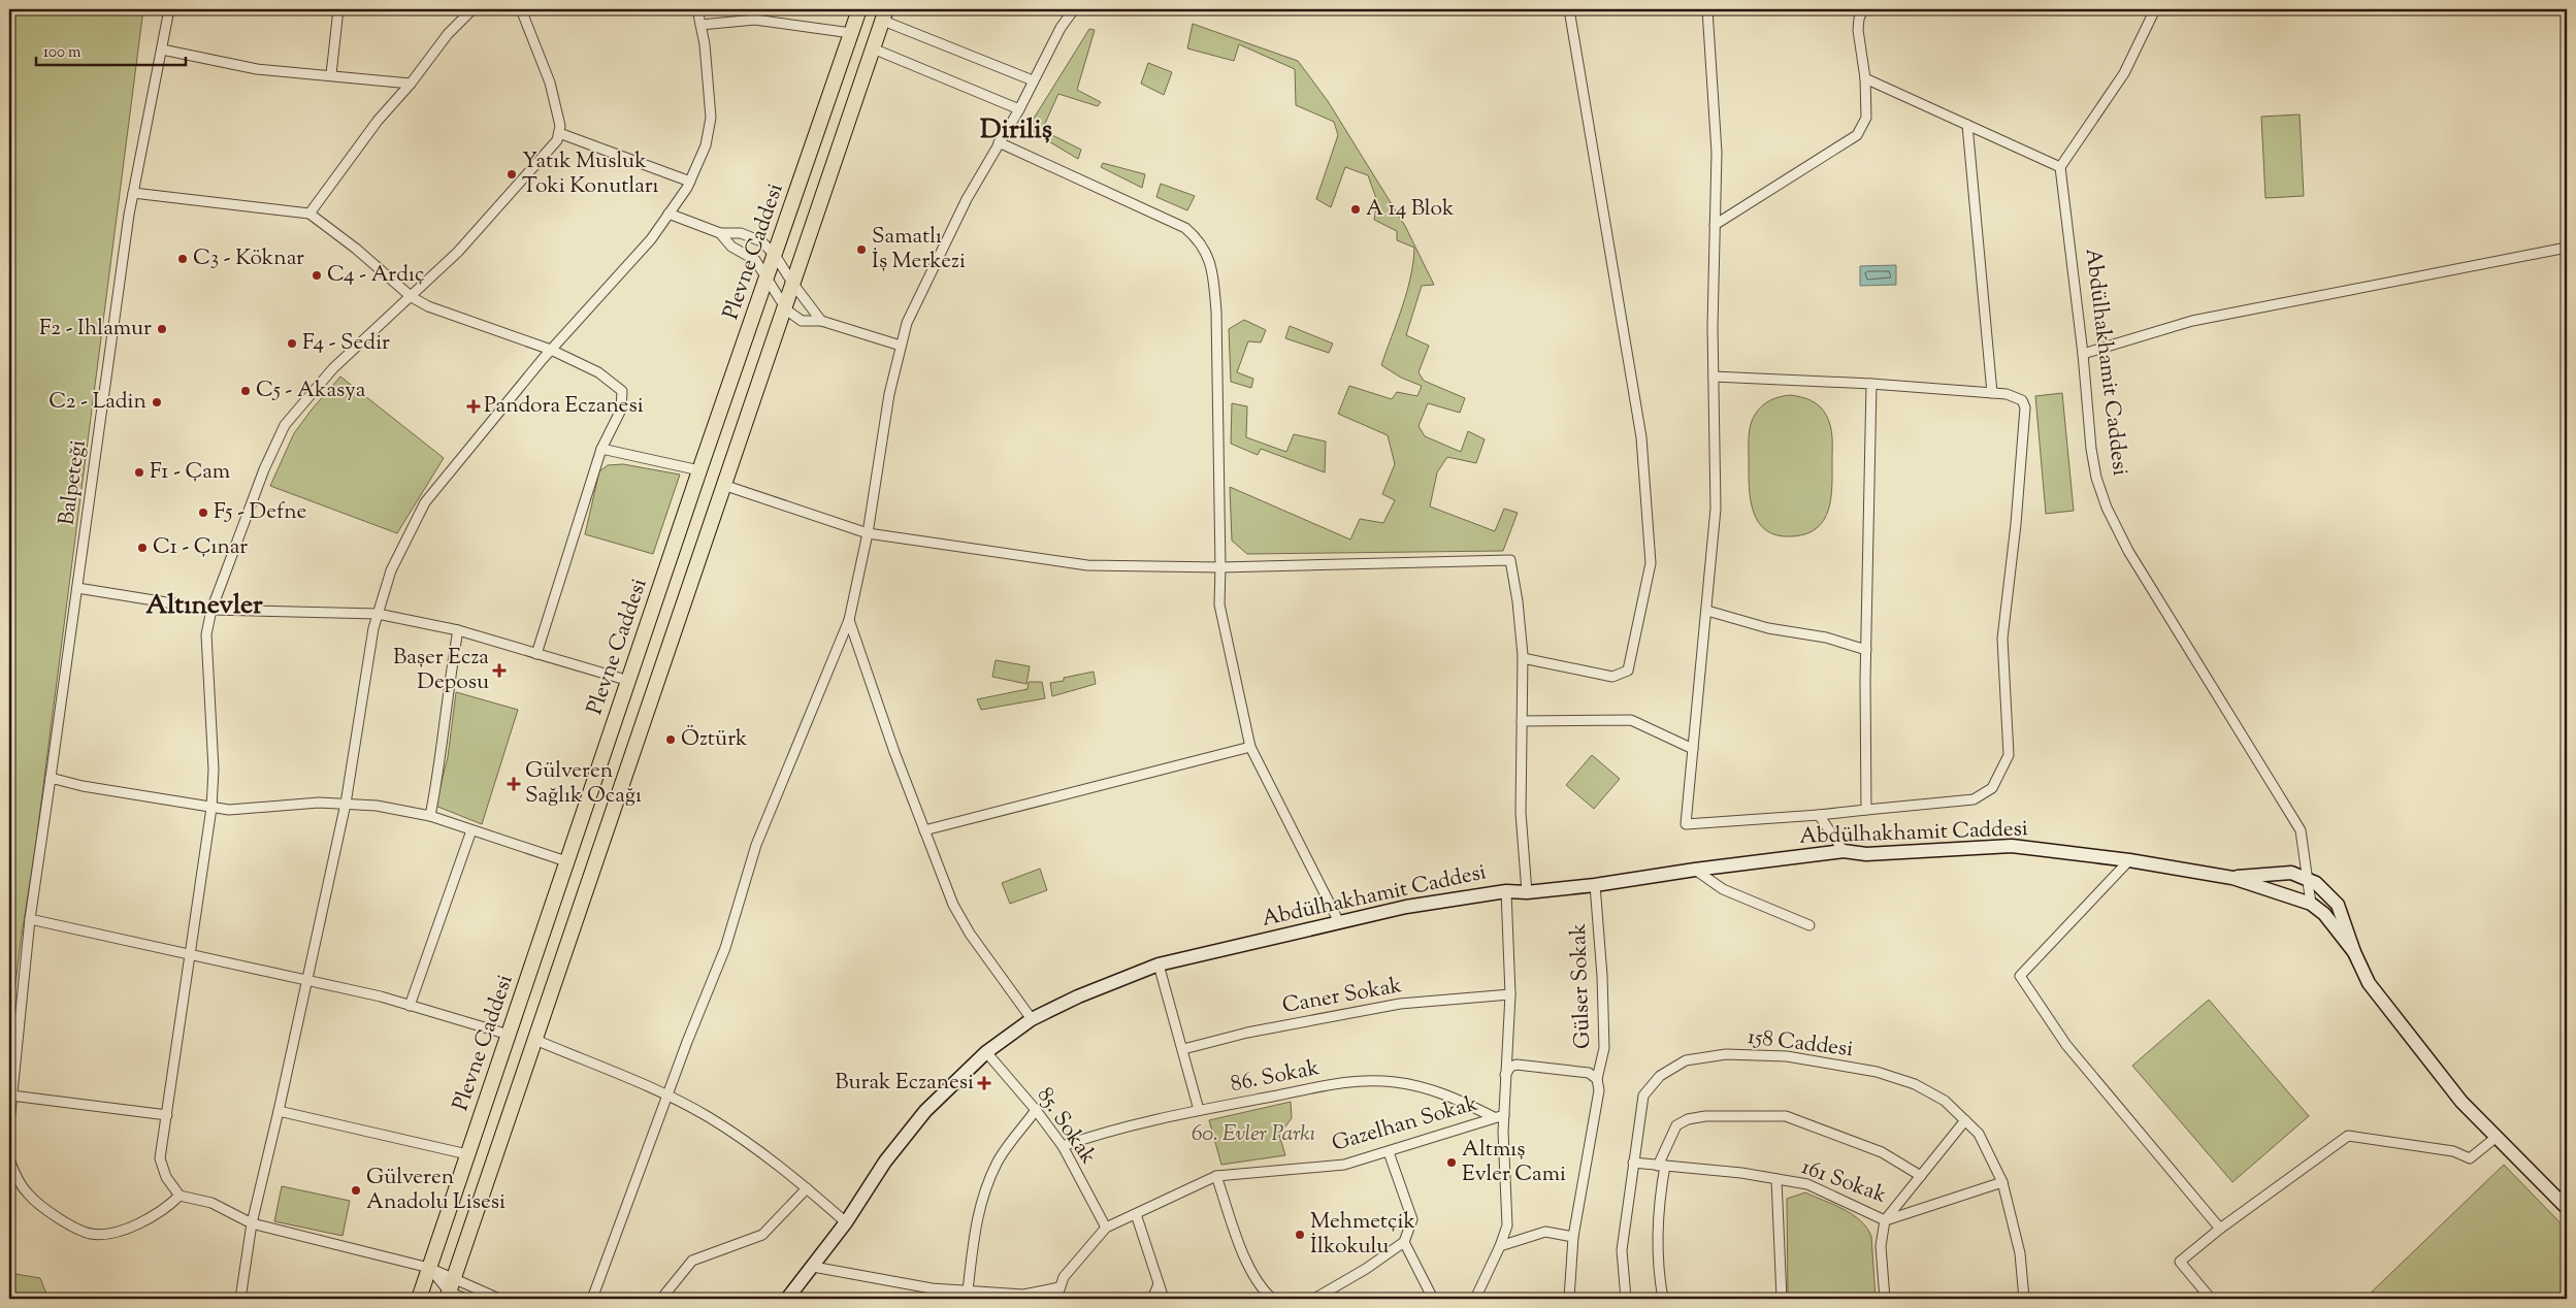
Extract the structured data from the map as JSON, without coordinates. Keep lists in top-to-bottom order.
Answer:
{
  "streets": {
    "main road": ["Plevne Caddesi", "Abdülhakhamit Caddesi"],
    "street": [
      "Balpeteği",
      "Gülser Sokak",
      "Caner Sokak",
      "158 Caddesi",
      "86. Sokak",
      "Gazelhan Sokak",
      "85. Sokak",
      "161 Sokak"
    ]
  },
  "crossings": [
    ["Abdülhakhamit Caddesi", "Gülser Sokak"],
    ["Abdülhakhamit Caddesi", "85. Sokak"],
    ["158 Caddesi", "161 Sokak"],
    ["86. Sokak", "Gazelhan Sokak"],
    ["86. Sokak", "85. Sokak"],
    ["Gazelhan Sokak", "85. Sokak"]
  ],
  "districts": ["Diriliş", "Altınevler"],
  "parks": ["60. Evler Parkı"],
  "places": {
    "other": [
      "Yatık Musluk Toki Konutları",
      "A 14 Blok",
      "Samatlı İş Merkezi",
      "C3 - Köknar",
      "C4 - Ardıç",
      "F2 - Ihlamur",
      "F4 - Sedir",
      "C5 - Akasya",
      "C2 - Ladin",
      "F1 - Çam",
      "F5 - Defne",
      "C1 - Çınar",
      "Öztürk",
      "Altmış Evler Cami",
      "Gülveren Anadolu Lisesi",
      "Mehmetçik İlkokulu"
    ],
    "health": [
      "Pandora Eczanesi",
      "Başer Ecza Deposu",
      "Gülveren Sağlık Ocağı",
      "Burak Eczanesi"
    ]
  },
  "scale_bar": "100 m"
}
